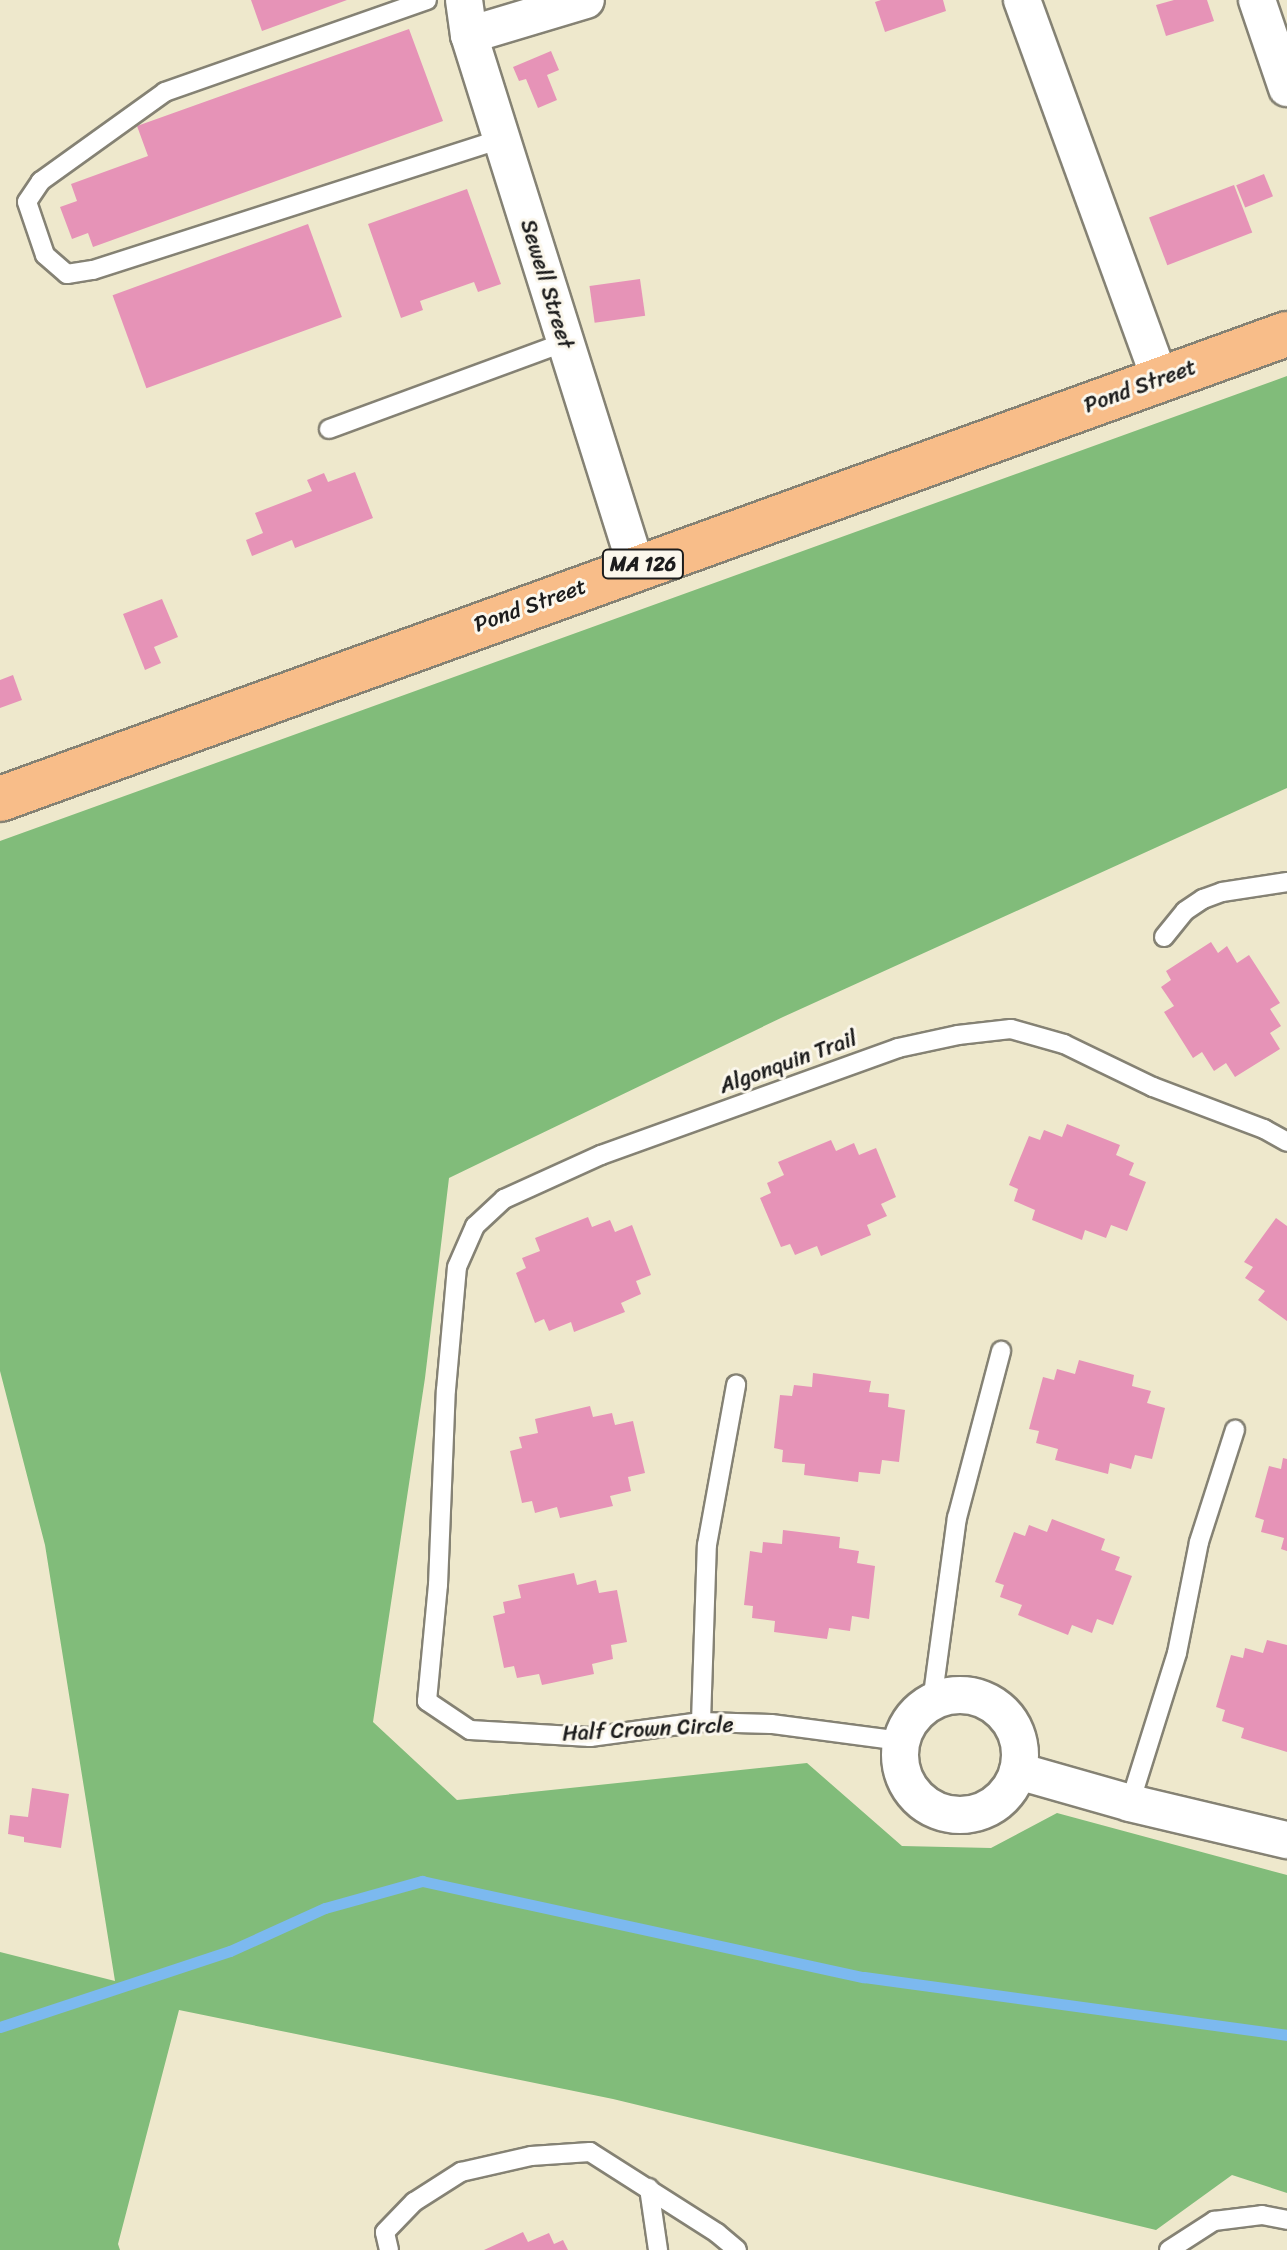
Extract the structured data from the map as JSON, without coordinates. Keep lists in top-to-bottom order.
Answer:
{
  "streets": {
    "main road": ["Pond Street", "MA 126"],
    "street": ["Sewell Street"],
    "lane": ["Algonquin Trail", "Half Crown Circle"]
  },
  "crossings": [
    ["Sewell Street", "Pond Street"],
    ["Algonquin Trail", "Half Crown Circle"]
  ]
}
